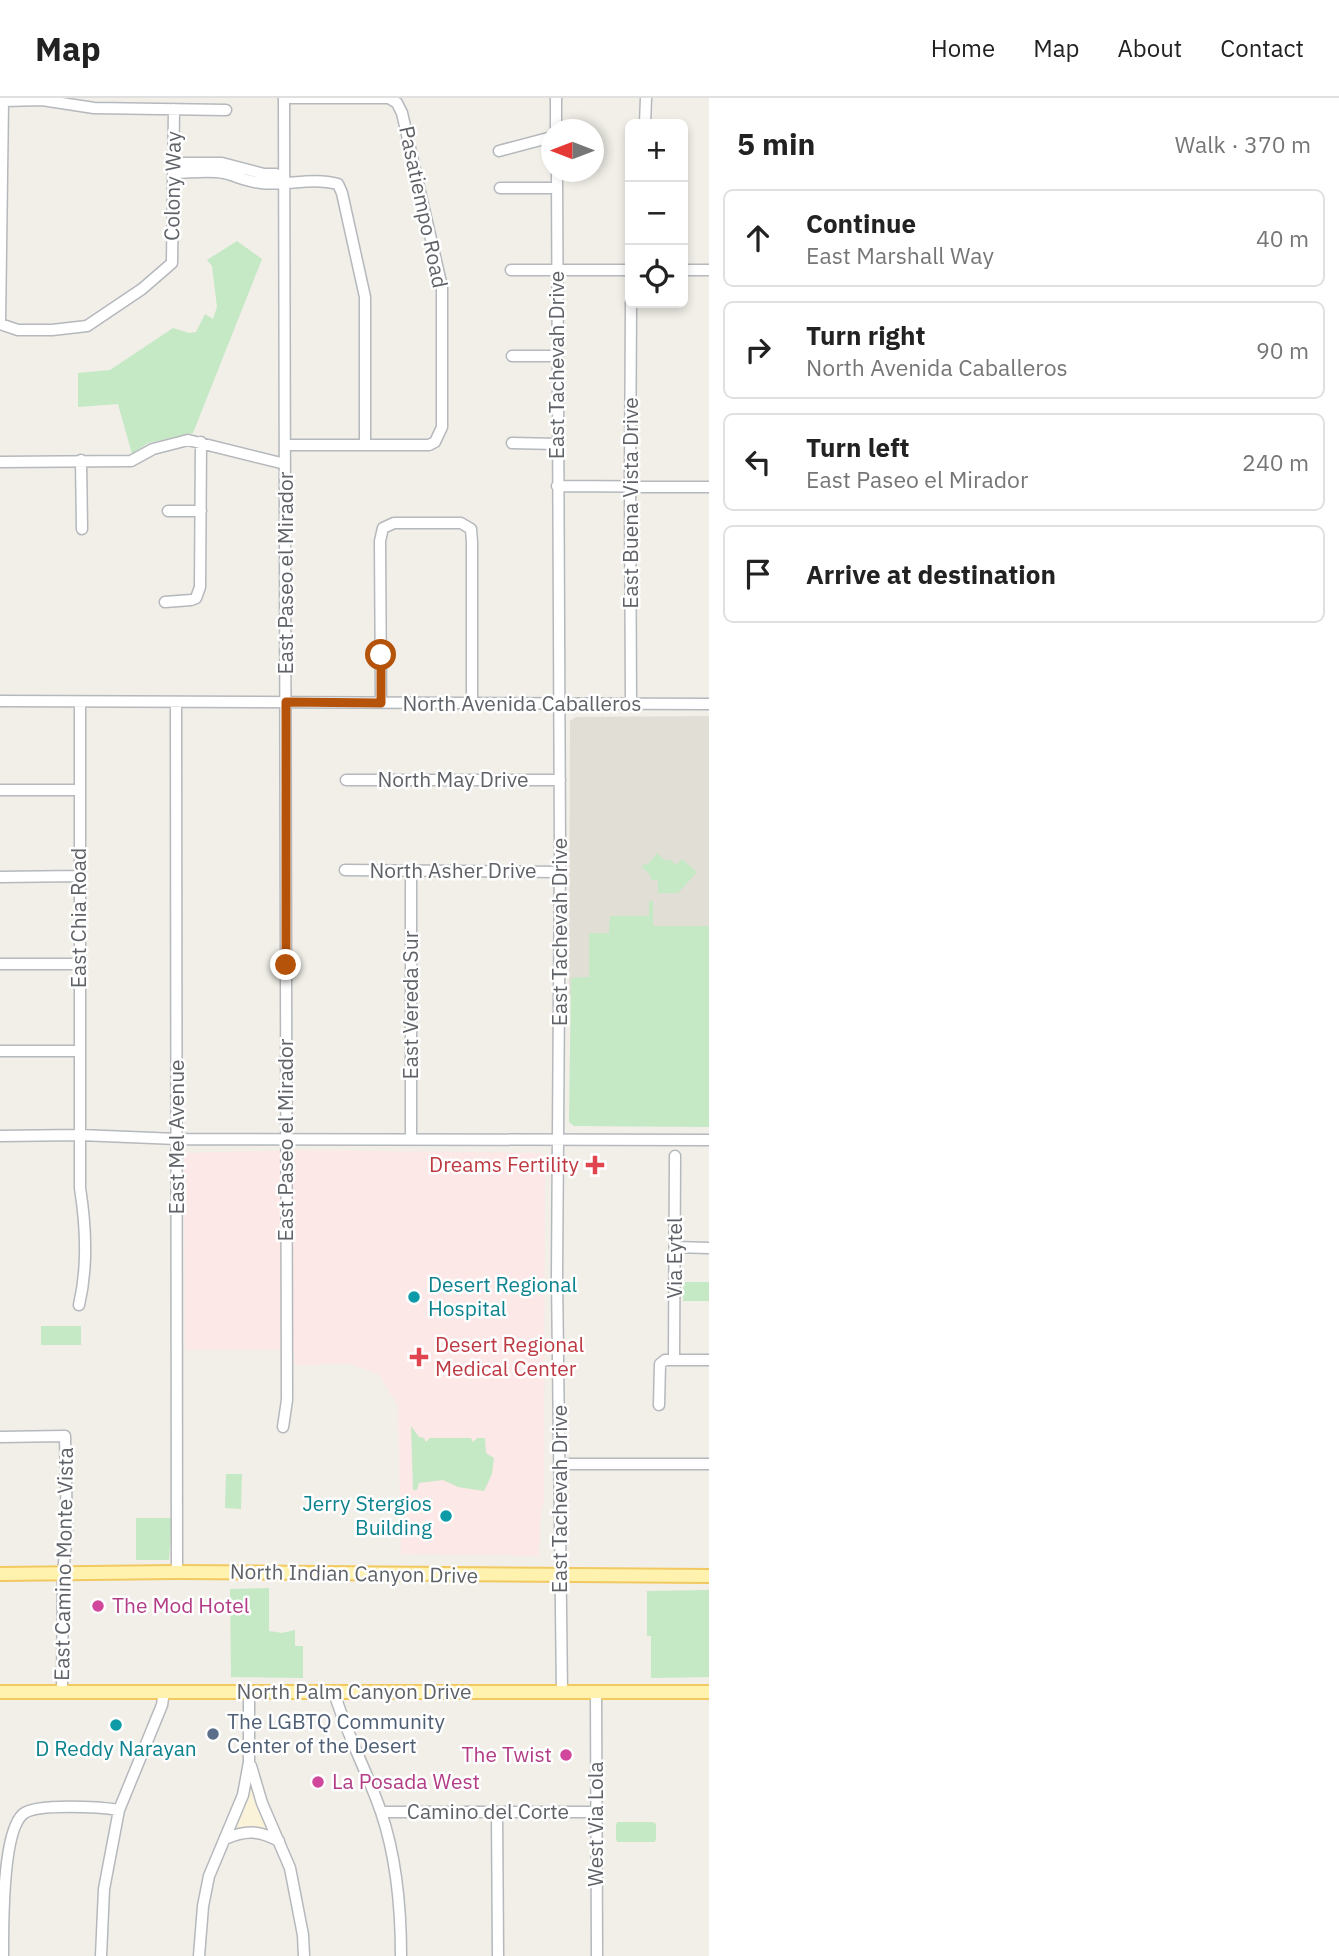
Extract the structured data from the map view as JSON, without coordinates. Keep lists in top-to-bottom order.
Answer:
{
  "streets": {
    "main road": ["North Indian Canyon Drive", "North Palm Canyon Drive"],
    "street": [
      "Colony Way",
      "Pasatiempo Road",
      "East Tachevah Drive",
      "East Buena Vista Drive",
      "East Paseo el Mirador",
      "North Avenida Caballeros",
      "North May Drive",
      "North Asher Drive",
      "East Chia Road",
      "East Vereda Sur",
      "East Mel Avenue",
      "Via Eytel",
      "East Camino Monte Vista",
      "Camino del Corte",
      "West Via Lola"
    ]
  },
  "crossings": [
    ["Pasatiempo Road", "East Paseo el Mirador"],
    ["East Tachevah Drive", "North Avenida Caballeros"],
    ["East Tachevah Drive", "North May Drive"],
    ["East Tachevah Drive", "North Asher Drive"],
    ["East Tachevah Drive", "North Indian Canyon Drive"],
    ["East Tachevah Drive", "North Palm Canyon Drive"],
    ["East Buena Vista Drive", "North Avenida Caballeros"],
    ["East Paseo el Mirador", "North Avenida Caballeros"],
    ["North Avenida Caballeros", "East Chia Road"],
    ["North Avenida Caballeros", "East Mel Avenue"],
    ["North Asher Drive", "East Vereda Sur"],
    ["East Mel Avenue", "North Indian Canyon Drive"],
    ["East Camino Monte Vista", "North Indian Canyon Drive"],
    ["East Camino Monte Vista", "North Palm Canyon Drive"],
    ["North Palm Canyon Drive", "West Via Lola"],
    ["Camino del Corte", "West Via Lola"]
  ],
  "places": {
    "health": ["Dreams Fertility", "Desert Regional Medical Center"],
    "other": [
      "Desert Regional Hospital",
      "Jerry Stergios Building",
      "The Mod Hotel",
      "D Reddy Narayan",
      "The LGBTQ Community Center of the Desert",
      "The Twist",
      "La Posada West"
    ]
  },
  "north": "left",
  "page": {
    "header": "Map",
    "nav": [
      "Home",
      "Map",
      "About",
      "Contact"
    ],
    "heading": ["5 min", "Walk · 370 m"],
    "map_buttons": ["+", "−"],
    "list": [
      ["Continue", "East Marshall Way", "40 m"],
      ["Turn right", "North Avenida Caballeros", "90 m"],
      ["Turn left", "East Paseo el Mirador", "240 m"],
      "Arrive at destination"
    ]
  }
}
